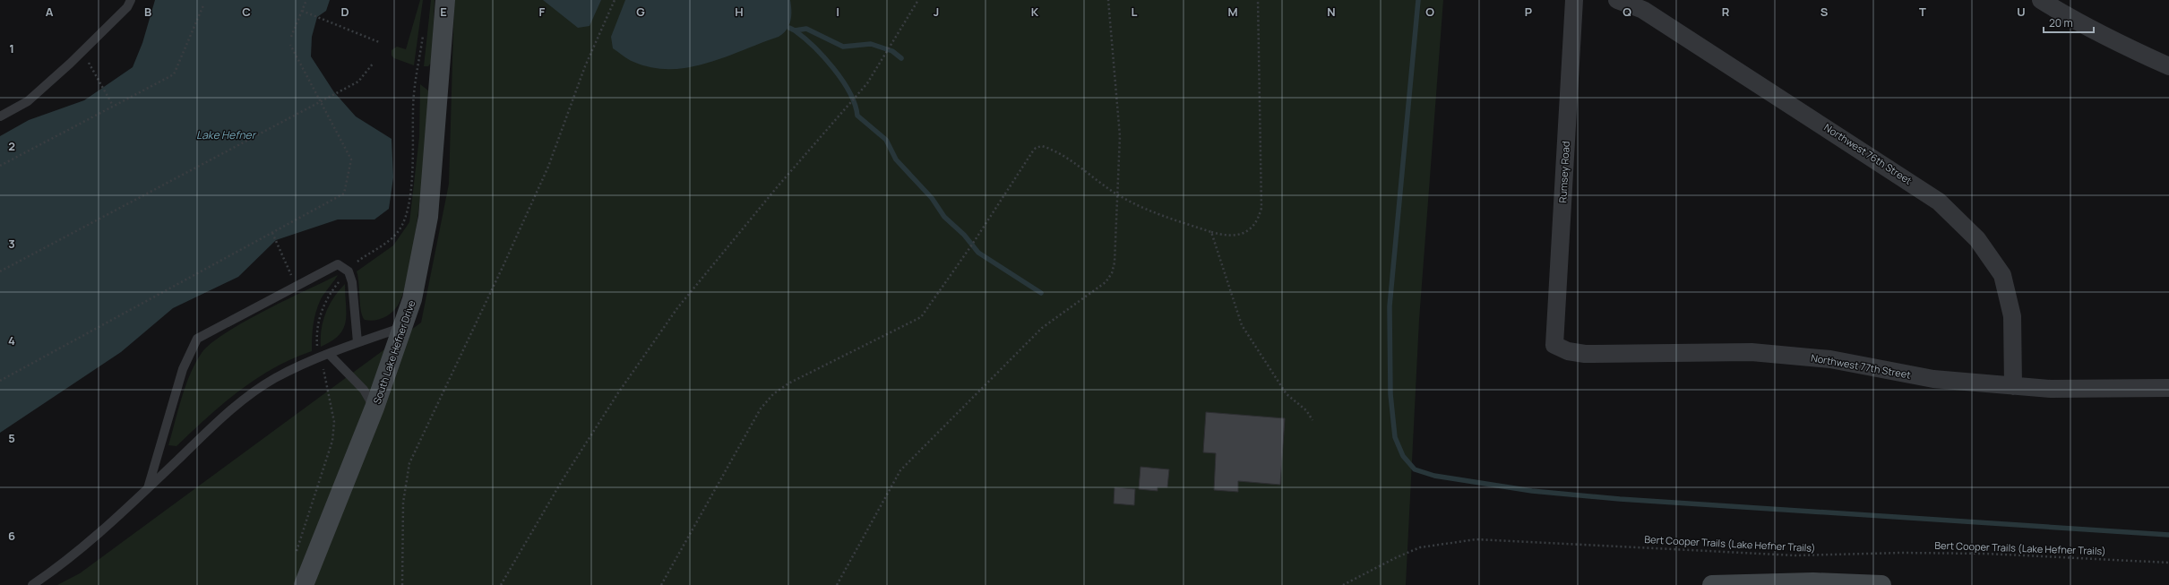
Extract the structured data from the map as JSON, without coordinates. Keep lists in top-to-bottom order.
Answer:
{
  "streets": {
    "street": [
      "Northwest 76th Street",
      "Rumsey Road",
      "South Lake Hefner Drive",
      "Northwest 77th Street"
    ],
    "path": ["Bert Cooper Trails (Lake Hefner Trails)"]
  },
  "crossings": [
    ["Northwest 76th Street", "Northwest 77th Street"],
    ["Rumsey Road", "Northwest 77th Street"]
  ],
  "water": ["Lake Hefner"],
  "scale_bar": "20 m",
  "grid": {
    "columns": [
      "A",
      "B",
      "C",
      "D",
      "E",
      "F",
      "G",
      "H",
      "I",
      "J",
      "K",
      "L",
      "M",
      "N",
      "O",
      "P",
      "Q",
      "R",
      "S",
      "T",
      "U"
    ],
    "rows": [
      "1",
      "2",
      "3",
      "4",
      "5",
      "6"
    ]
  }
}
